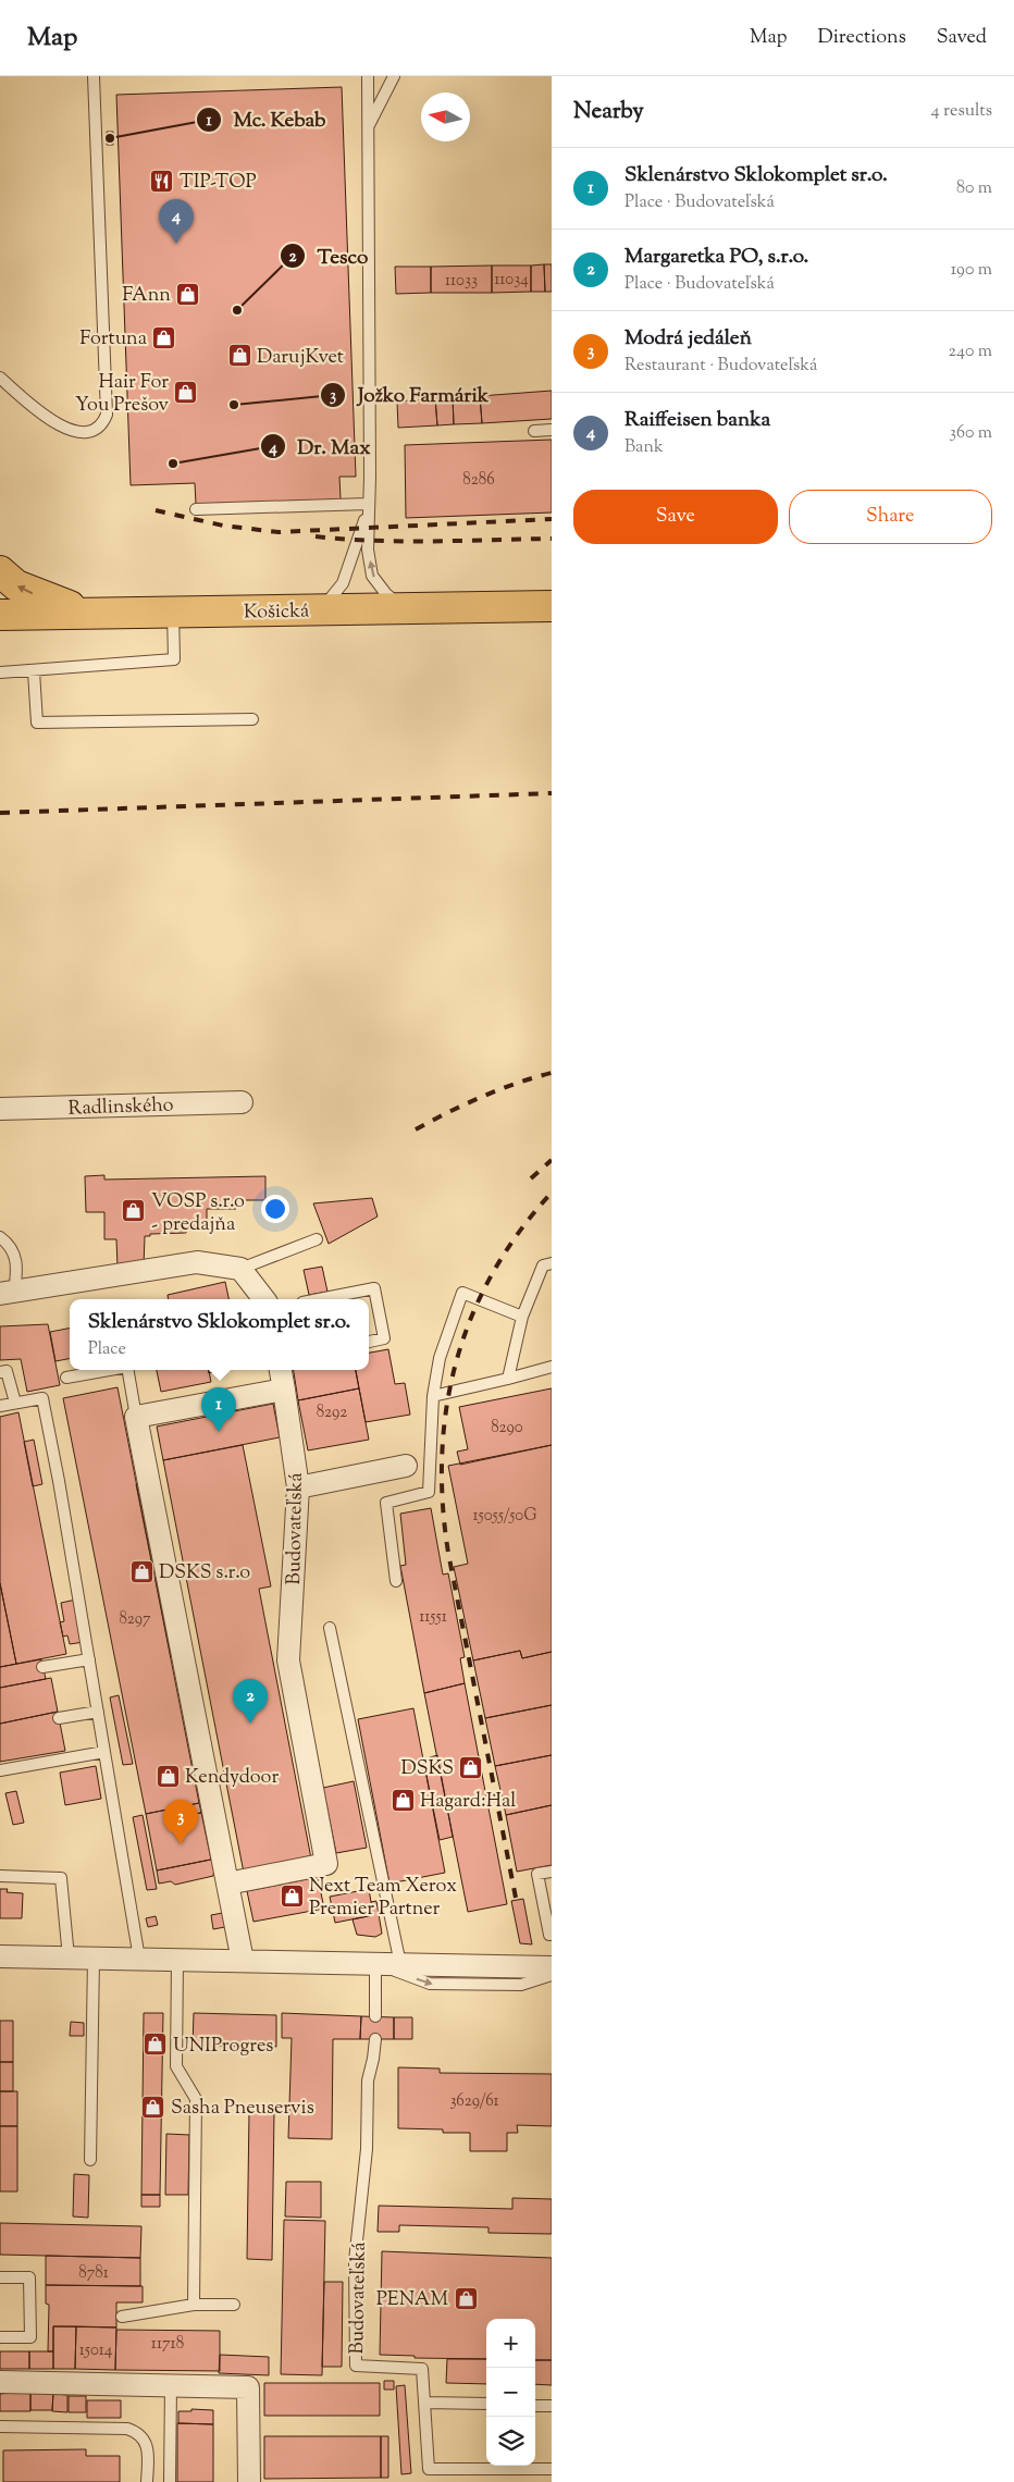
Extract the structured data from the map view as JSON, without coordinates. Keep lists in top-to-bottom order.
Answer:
{
  "streets": {
    "main road": ["Košická"],
    "street": ["Radlinského", "Budovateľská"]
  },
  "places": {
    "other": [
      "Mc. Kebab",
      "Tesco",
      "Jožko Farmárik",
      "Dr. Max"
    ],
    "restaurant": ["TIP-TOP"],
    "shop": [
      "FAnn",
      "Fortuna",
      "DarujKvet",
      "Hair For You Prešov",
      "VOSP s.r.o - predajňa",
      "DSKS s.r.o",
      "DSKS",
      "Kendydoor",
      "Hagard:Hal",
      "Next Team Xerox Premier Partner",
      "UNIProgres",
      "Sasha Pneuservis",
      "PENAM"
    ]
  },
  "house_numbers": [
    "11034",
    "11033",
    "8286",
    "8292",
    "8290",
    "15055/50G",
    "11551",
    "8297",
    "3629/61",
    "8781",
    "11718",
    "15014"
  ],
  "north": "left",
  "page": {
    "header": "Map",
    "nav": ["Map", "Directions", "Saved"],
    "heading": ["Nearby", "4 results"],
    "list": [
      {
        "mark": "1",
        "name": "Sklenárstvo Sklokomplet sr.o.",
        "note": "Place · Budovateľská",
        "value": "80 m"
      },
      {
        "mark": "2",
        "name": "Margaretka PO, s.r.o.",
        "note": "Place · Budovateľská",
        "value": "190 m"
      },
      {
        "mark": "3",
        "name": "Modrá jedáleň",
        "note": "Restaurant · Budovateľská",
        "value": "240 m"
      },
      {
        "mark": "4",
        "name": "Raiffeisen banka",
        "note": "Bank",
        "value": "360 m"
      }
    ],
    "pins": [
      "4",
      "1",
      "2",
      "3"
    ],
    "buttons": ["Save", "Share"],
    "popup": ["Sklenárstvo Sklokomplet sr.o.", "Place"],
    "map_buttons": ["+", "−"]
  }
}
